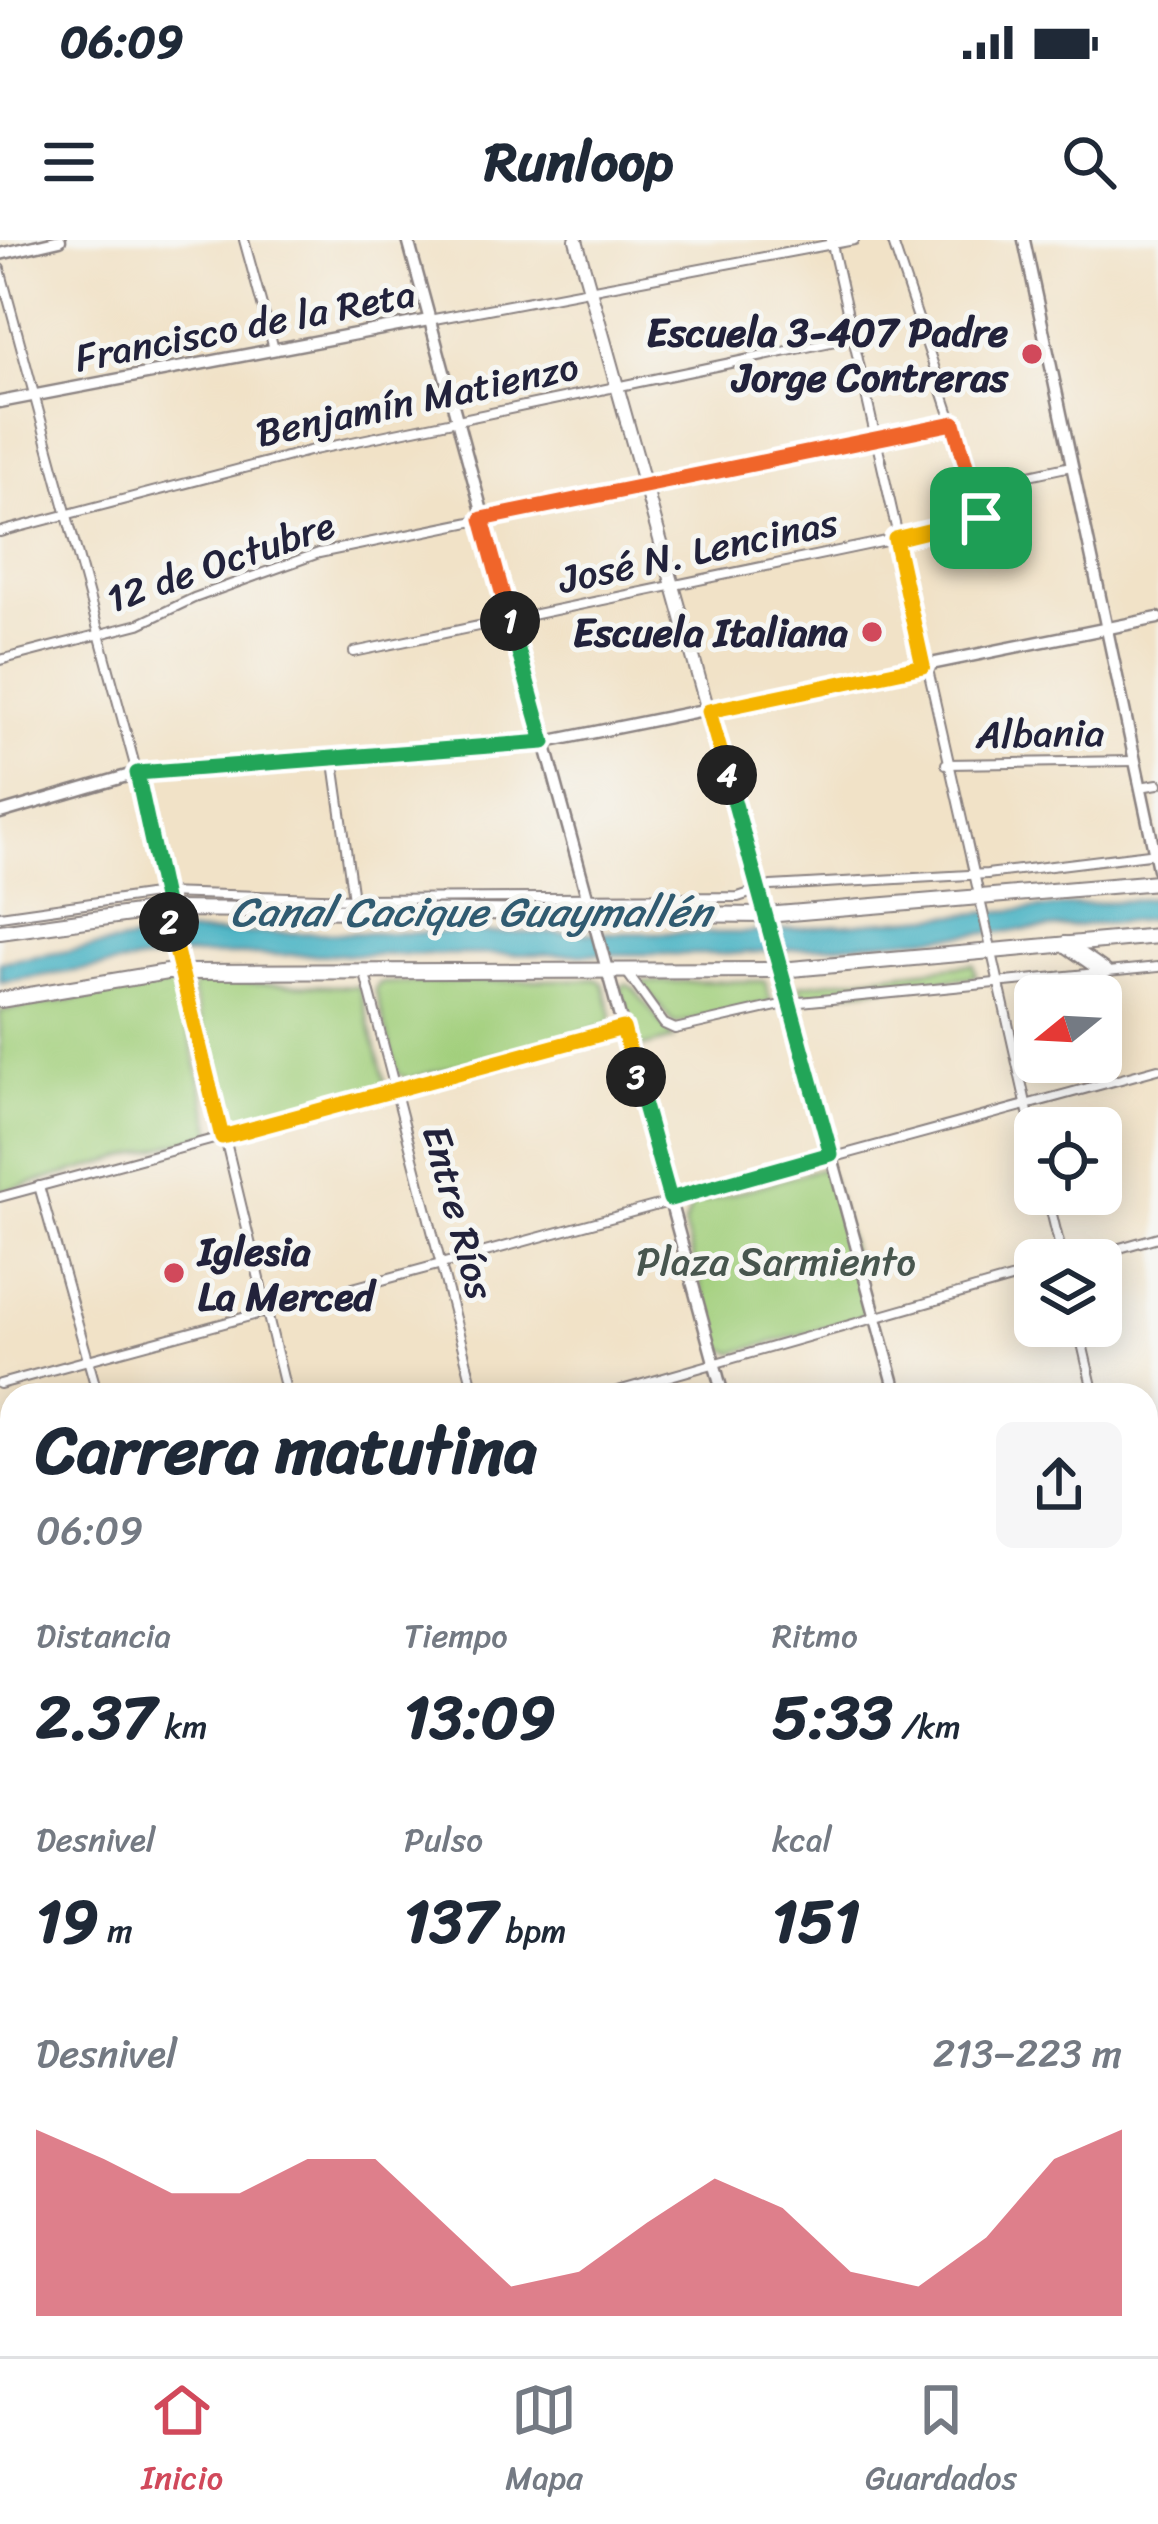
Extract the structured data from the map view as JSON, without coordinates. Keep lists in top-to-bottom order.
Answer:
{
  "streets": {
    "street": [
      "Francisco de la Reta",
      "Benjamín Matienzo",
      "José N. Lencinas",
      "12 de Octubre",
      "Albania",
      "Entre Ríos"
    ]
  },
  "water": ["Canal Cacique Guaymallén"],
  "parks": ["Plaza Sarmiento"],
  "places": ["Escuela 3-407 Padre Jorge Contreras", "Escuela Italiana", "Iglesia La Merced"],
  "north": "left",
  "page": {
    "status": "06:09",
    "header": "Runloop",
    "pins": [
      "1",
      "4",
      "2",
      "3"
    ],
    "heading": ["Carrera matutina", "06:09"],
    "stats": [
      ["Distancia", "2.37 km"],
      ["Tiempo", "13:09"],
      ["Ritmo", "5:33 /km"],
      ["Desnivel", "19 m"],
      ["Pulso", "137 bpm"],
      ["kcal", "151"]
    ],
    "chart": ["Desnivel", "213–223 m"],
    "tabs": ["Inicio", "Mapa", "Guardados"]
  }
}
